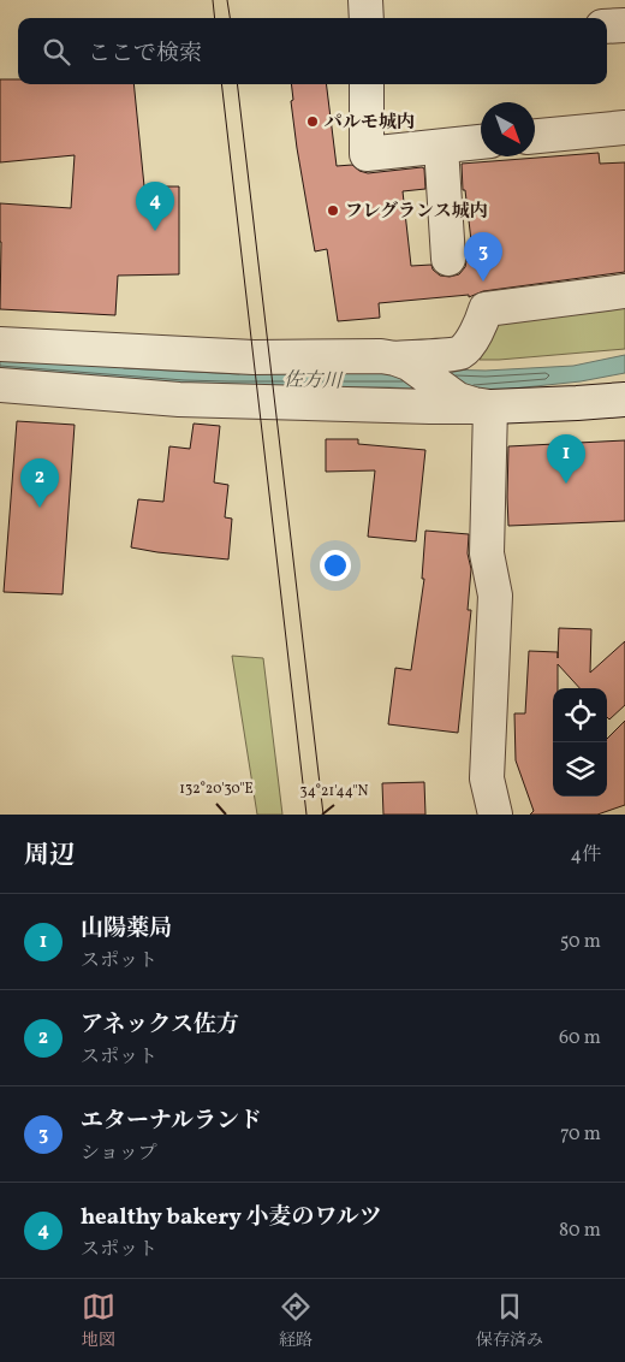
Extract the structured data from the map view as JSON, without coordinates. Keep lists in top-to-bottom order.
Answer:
{
  "water": ["佐方川"],
  "places": ["パルモ城内", "フレグランス城内"],
  "north": "bottom right",
  "page": {
    "search": "ここで検索",
    "pins": [
      "4",
      "3",
      "1",
      "2"
    ],
    "heading": ["周辺", "4件"],
    "list": [
      {
        "mark": "1",
        "name": "山陽薬局",
        "note": "スポット",
        "value": "50 m"
      },
      {
        "mark": "2",
        "name": "アネックス佐方",
        "note": "スポット",
        "value": "60 m"
      },
      {
        "mark": "3",
        "name": "エターナルランド",
        "note": "ショップ",
        "value": "70 m"
      },
      {
        "mark": "4",
        "name": "healthy bakery 小麦のワルツ",
        "note": "スポット",
        "value": "80 m"
      }
    ],
    "nav": ["地図", "経路", "保存済み"]
  },
  "coordinates": ["132°20'30\"E", "34°21'44\"N"]
}
